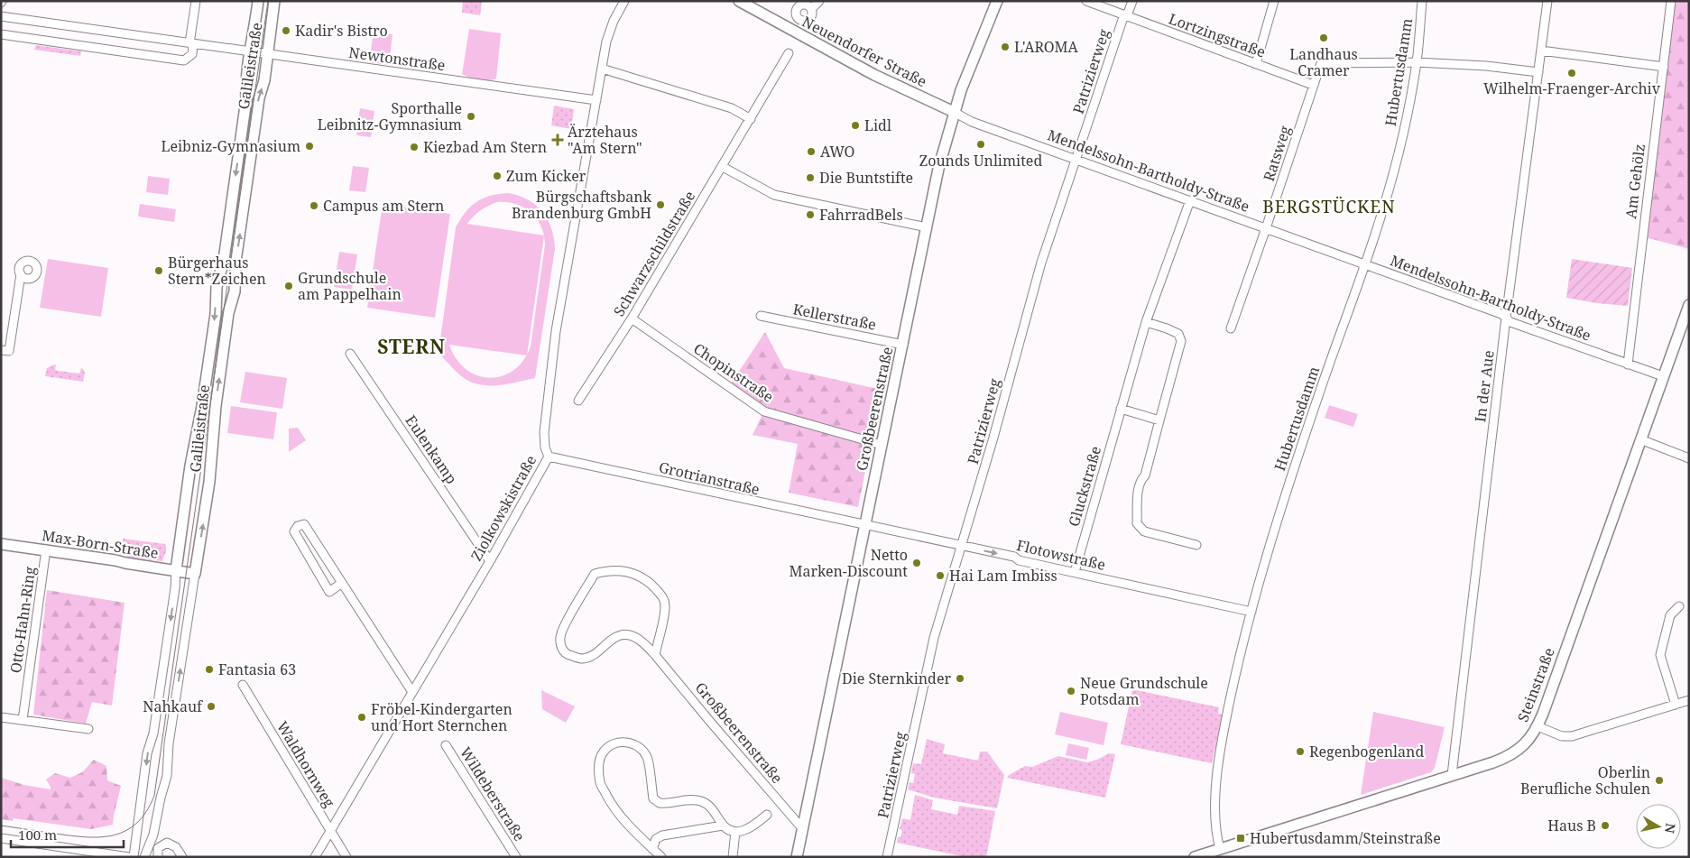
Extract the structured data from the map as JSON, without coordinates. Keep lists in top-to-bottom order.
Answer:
{
  "streets": {
    "street": [
      "Lortzingstraße",
      "Neuendorfer Straße",
      "Newtonstraße",
      "Galileistraße",
      "Patrizierweg",
      "Hubertusdamm",
      "Ratsweg",
      "Mendelssohn-Bartholdy-Straße",
      "Am Gehölz",
      "Schwarzschildstraße",
      "Kellerstraße",
      "Chopinstraße",
      "In der Aue",
      "Großbeerenstraße",
      "Eulenkamp",
      "Grotrianstraße",
      "Gluckstraße",
      "Ziolkowskistraße",
      "Max-Born-Straße",
      "Flotowstraße",
      "Otto-Hahn-Ring",
      "Steinstraße",
      "Waldhornweg",
      "Wildeberstraße"
    ]
  },
  "crossings": [
    ["Lortzingstraße", "Patrizierweg"],
    ["Lortzingstraße", "Ratsweg"],
    ["Neuendorfer Straße", "Mendelssohn-Bartholdy-Straße"],
    ["Neuendorfer Straße", "Großbeerenstraße"],
    ["Newtonstraße", "Galileistraße"],
    ["Newtonstraße", "Ziolkowskistraße"],
    ["Galileistraße", "Max-Born-Straße"],
    ["Patrizierweg", "Mendelssohn-Bartholdy-Straße"],
    ["Patrizierweg", "Flotowstraße"],
    ["Hubertusdamm", "Ratsweg"],
    ["Hubertusdamm", "Mendelssohn-Bartholdy-Straße"],
    ["Hubertusdamm", "Flotowstraße"],
    ["Hubertusdamm", "Steinstraße"],
    ["Ratsweg", "Mendelssohn-Bartholdy-Straße"],
    ["Mendelssohn-Bartholdy-Straße", "Am Gehölz"],
    ["Mendelssohn-Bartholdy-Straße", "In der Aue"],
    ["Mendelssohn-Bartholdy-Straße", "Großbeerenstraße"],
    ["Mendelssohn-Bartholdy-Straße", "Gluckstraße"],
    ["Mendelssohn-Bartholdy-Straße", "Steinstraße"],
    ["Schwarzschildstraße", "Chopinstraße"],
    ["Kellerstraße", "Großbeerenstraße"],
    ["Chopinstraße", "Großbeerenstraße"],
    ["In der Aue", "Steinstraße"],
    ["Großbeerenstraße", "Grotrianstraße"],
    ["Großbeerenstraße", "Flotowstraße"],
    ["Eulenkamp", "Ziolkowskistraße"],
    ["Grotrianstraße", "Ziolkowskistraße"],
    ["Grotrianstraße", "Flotowstraße"],
    ["Gluckstraße", "Flotowstraße"],
    ["Ziolkowskistraße", "Waldhornweg"],
    ["Max-Born-Straße", "Otto-Hahn-Ring"]
  ],
  "districts": ["BERGSTÜCKEN", "STERN"],
  "places": {
    "other": [
      "Kadir's Bistro",
      "Landhaus Cramer",
      "L'AROMA",
      "Wilhelm-Fraenger-Archiv",
      "Sporthalle Leibnitz-Gymnasium",
      "Lidl",
      "Zounds Unlimited",
      "Leibniz-Gymnasium",
      "Kiezbad Am Stern",
      "AWO",
      "Zum Kicker",
      "Die Buntstifte",
      "Bürgschaftsbank Brandenburg GmbH",
      "Campus am Stern",
      "FahrradBels",
      "Bürgerhaus Stern*Zeichen",
      "Grundschule am Pappelhain",
      "Netto Marken-Discount",
      "Hai Lam Imbiss",
      "Fantasia 63",
      "Die Sternkinder",
      "Neue Grundschule Potsdam",
      "Nahkauf",
      "Fröbel-Kindergarten und Hort Sternchen",
      "Regenbogenland",
      "Oberlin Berufliche Schulen",
      "Haus B"
    ],
    "health": ["Ärztehaus \"Am Stern\""],
    "transit": ["Hubertusdamm/Steinstraße"]
  },
  "scale_bar": "100 m",
  "north": "right"
}
